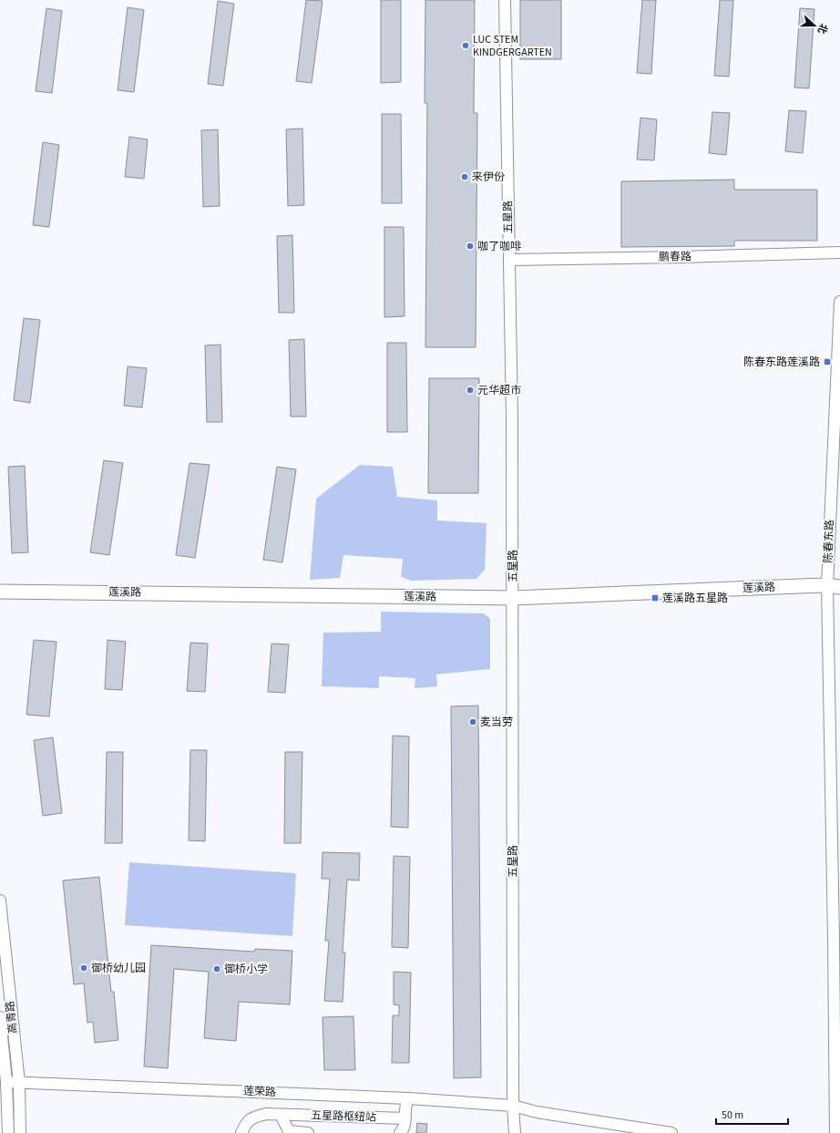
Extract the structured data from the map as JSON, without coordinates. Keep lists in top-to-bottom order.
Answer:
{
  "streets": {
    "main road": ["莲溪路"],
    "street": [
      "五星路",
      "鹏春路",
      "陈春东路",
      "高青路",
      "莲荣路",
      "五星路枢纽站"
    ]
  },
  "crossings": [
    ["五星路", "鹏春路"],
    ["五星路", "莲溪路"],
    ["五星路", "莲荣路"],
    ["陈春东路", "莲溪路"],
    ["高青路", "莲荣路"]
  ],
  "places": {
    "other": [
      "LUC STEM KINDGERGARTEN",
      "来伊份",
      "咖了咖啡",
      "元华超市",
      "麦当劳",
      "御桥幼儿园",
      "御桥小学"
    ],
    "transit": ["陈春东路莲溪路", "莲溪路五星路"]
  },
  "scale_bar": "50 m",
  "north": "right"
}
